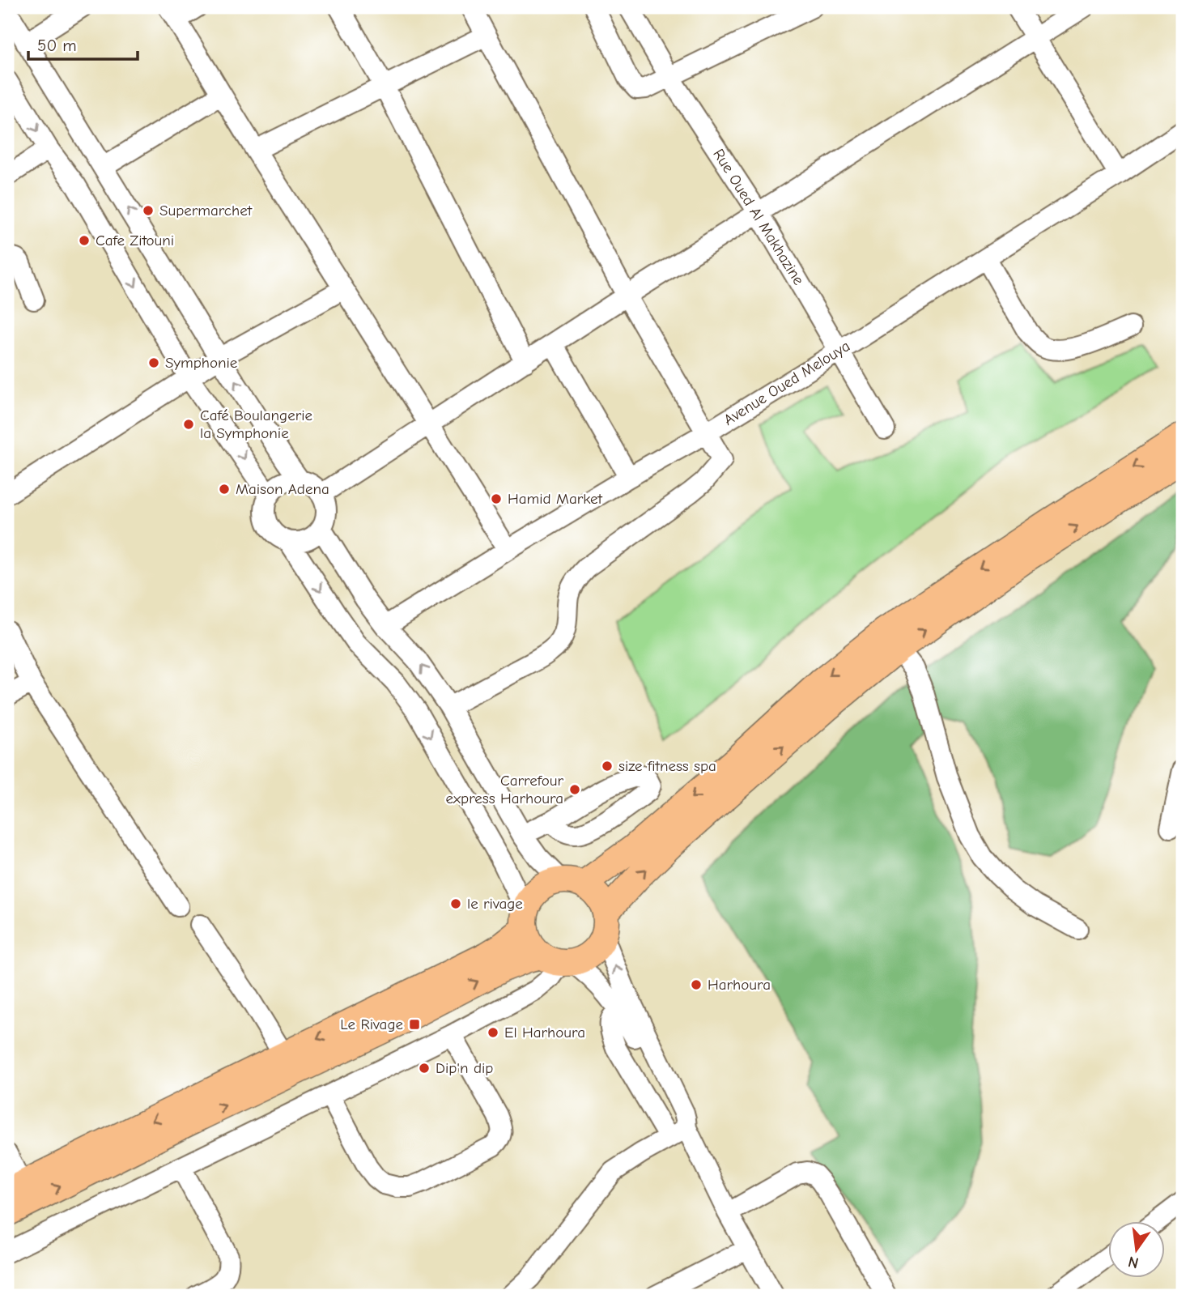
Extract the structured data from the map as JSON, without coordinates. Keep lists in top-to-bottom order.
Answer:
{
  "streets": {
    "street": ["Rue Oued Al Makhazine", "Avenue Oued Melouya"]
  },
  "crossings": [
    ["Rue Oued Al Makhazine", "Avenue Oued Melouya"]
  ],
  "places": {
    "other": [
      "Supermarchet",
      "Cafe Zitouni",
      "Symphonie",
      "Café Boulangerie la Symphonie",
      "Maison Adena",
      "Hamid Market",
      "size fitness spa",
      "Carrefour express Harhoura",
      "le rivage",
      "Harhoura",
      "El Harhoura",
      "Dip'n dip"
    ],
    "transit": ["Le Rivage"]
  },
  "scale_bar": "50 m",
  "north": "bottom"
}
